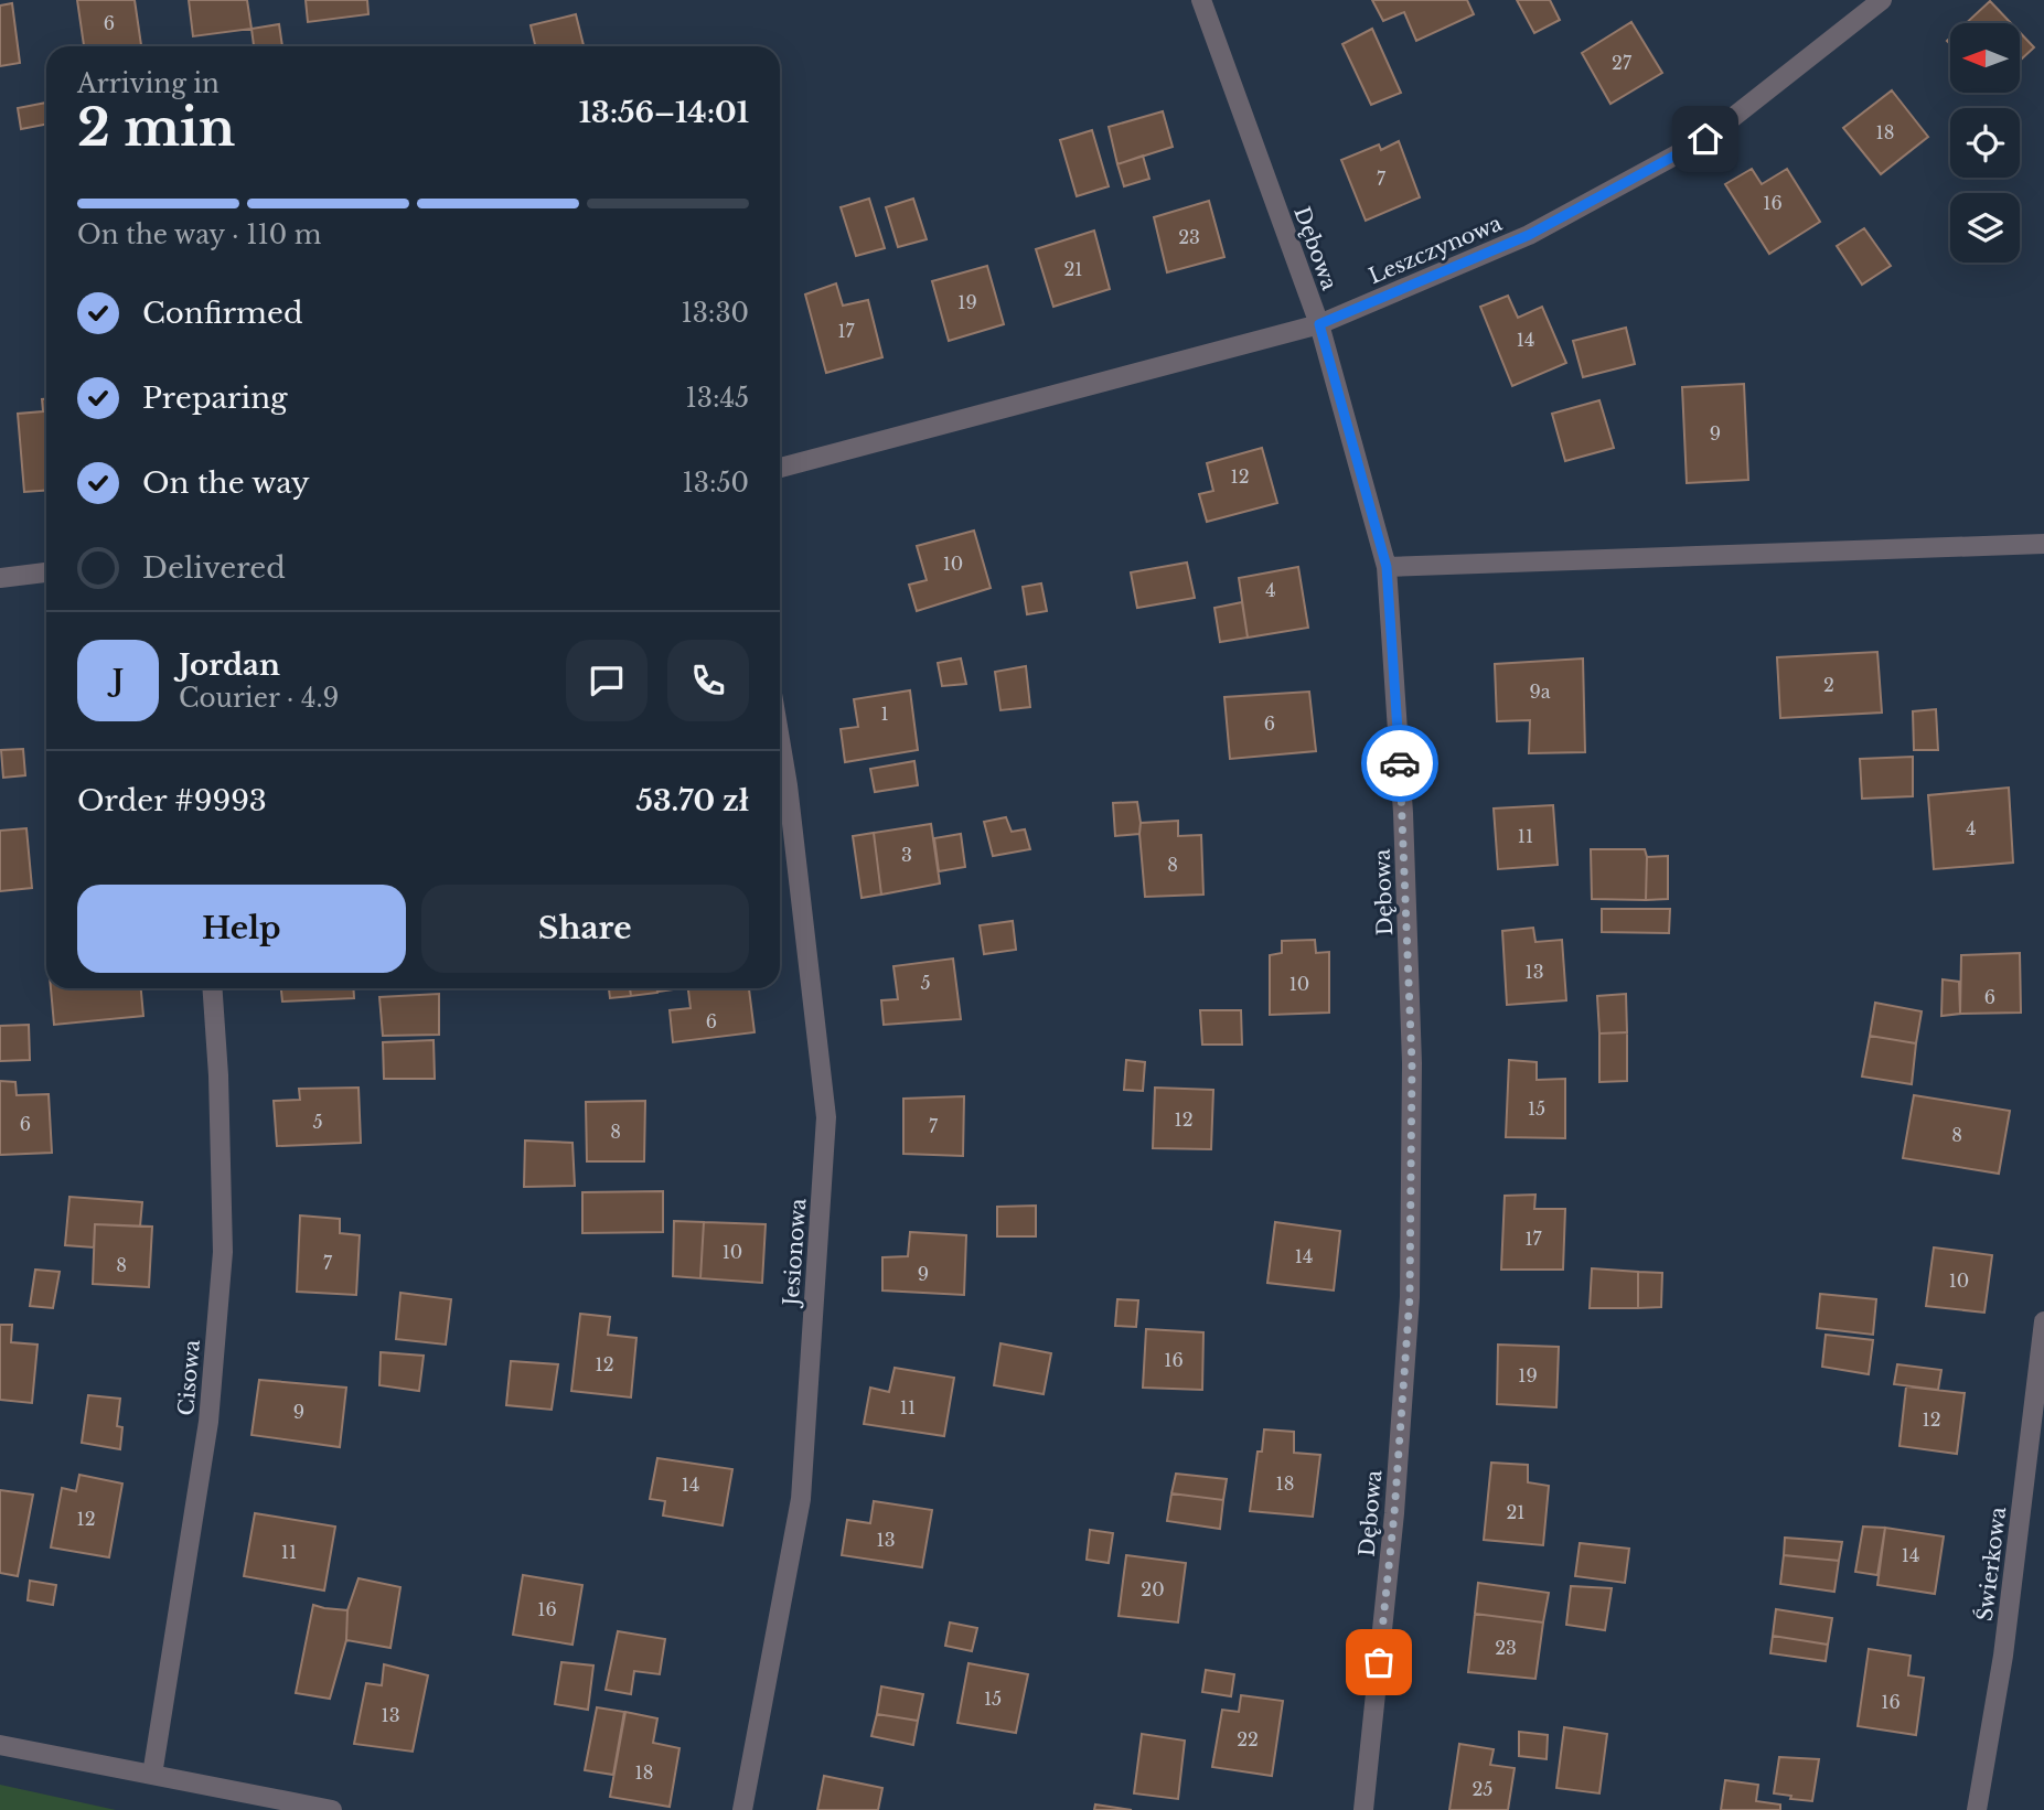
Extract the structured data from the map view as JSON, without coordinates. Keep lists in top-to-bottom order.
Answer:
{
  "streets": {
    "street": [
      "Dębowa",
      "Leszczynowa",
      "Jesionowa",
      "Cisowa",
      "Świerkowa"
    ]
  },
  "crossings": [
    ["Dębowa", "Leszczynowa"]
  ],
  "house_numbers": [
    "6",
    "27",
    "18",
    "7",
    "16",
    "23",
    "21",
    "19",
    "17",
    "14",
    "9",
    "12",
    "10",
    "4",
    "2",
    "9a",
    "1",
    "6",
    "4",
    "11",
    "3",
    "8",
    "13",
    "5",
    "10",
    "6",
    "6",
    "15",
    "12",
    "5",
    "6",
    "7",
    "8",
    "8",
    "17",
    "10",
    "14",
    "7",
    "8",
    "9",
    "10",
    "16",
    "12",
    "19",
    "11",
    "9",
    "12",
    "18",
    "14",
    "21",
    "12",
    "13",
    "11",
    "14",
    "20",
    "16",
    "23",
    "15",
    "16",
    "13",
    "22",
    "18",
    "25"
  ],
  "north": "left",
  "page": {
    "heading": ["2 min", "Arriving in", "13:56–14:01"],
    "panel": [
      "Jordan",
      "Courier · 4.9",
      "Order #9993",
      "53.70 zł"
    ],
    "bar": "On the way · 110 m",
    "list": [
      ["Confirmed", "13:30"],
      ["Preparing", "13:45"],
      ["On the way", "13:50"],
      "Delivered"
    ],
    "round": "J",
    "buttons": ["Help", "Share"]
  }
}
